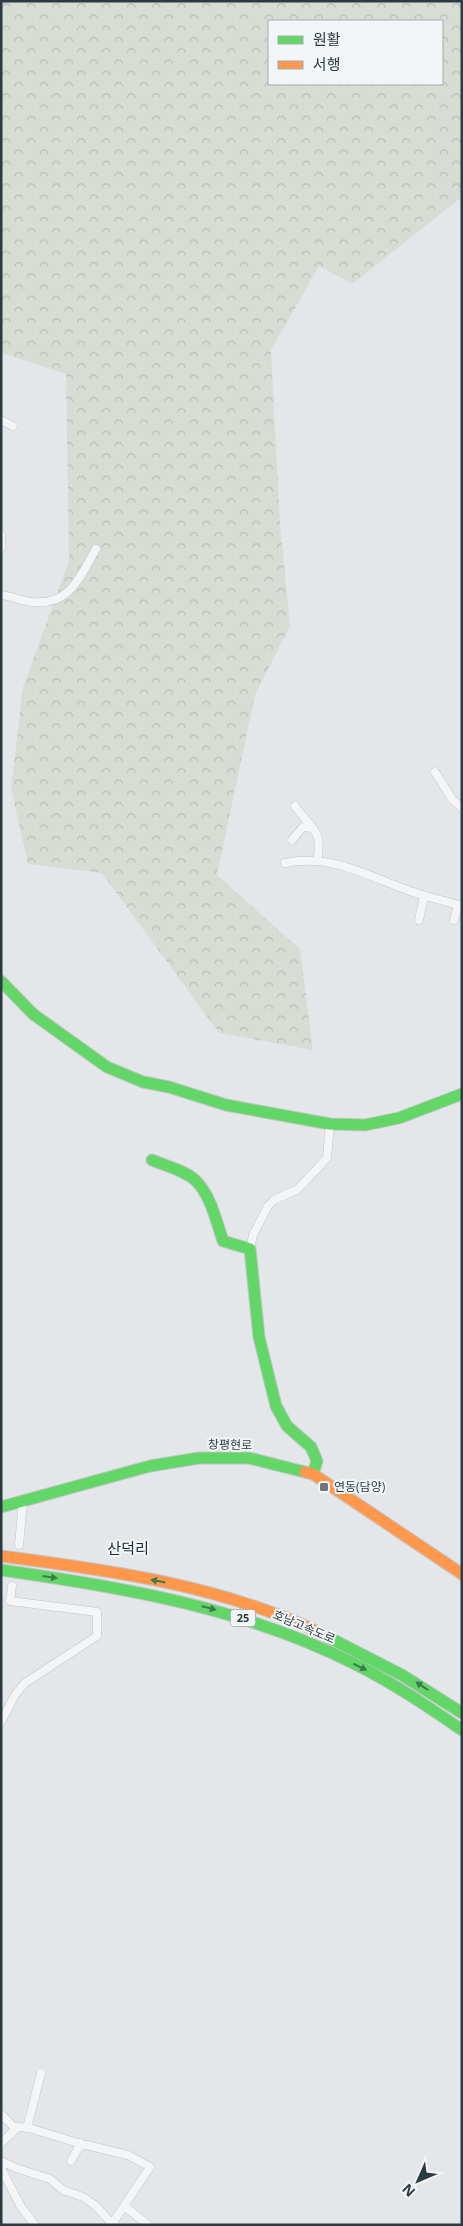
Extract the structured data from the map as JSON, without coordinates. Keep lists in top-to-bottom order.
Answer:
{
  "streets": {
    "main road": ["창평현로", "25", "호남고속도로"]
  },
  "districts": ["산덕리"],
  "places": {
    "transit": ["연동(담양)"]
  },
  "legend": ["원활", "서행"],
  "north": "bottom left"
}
